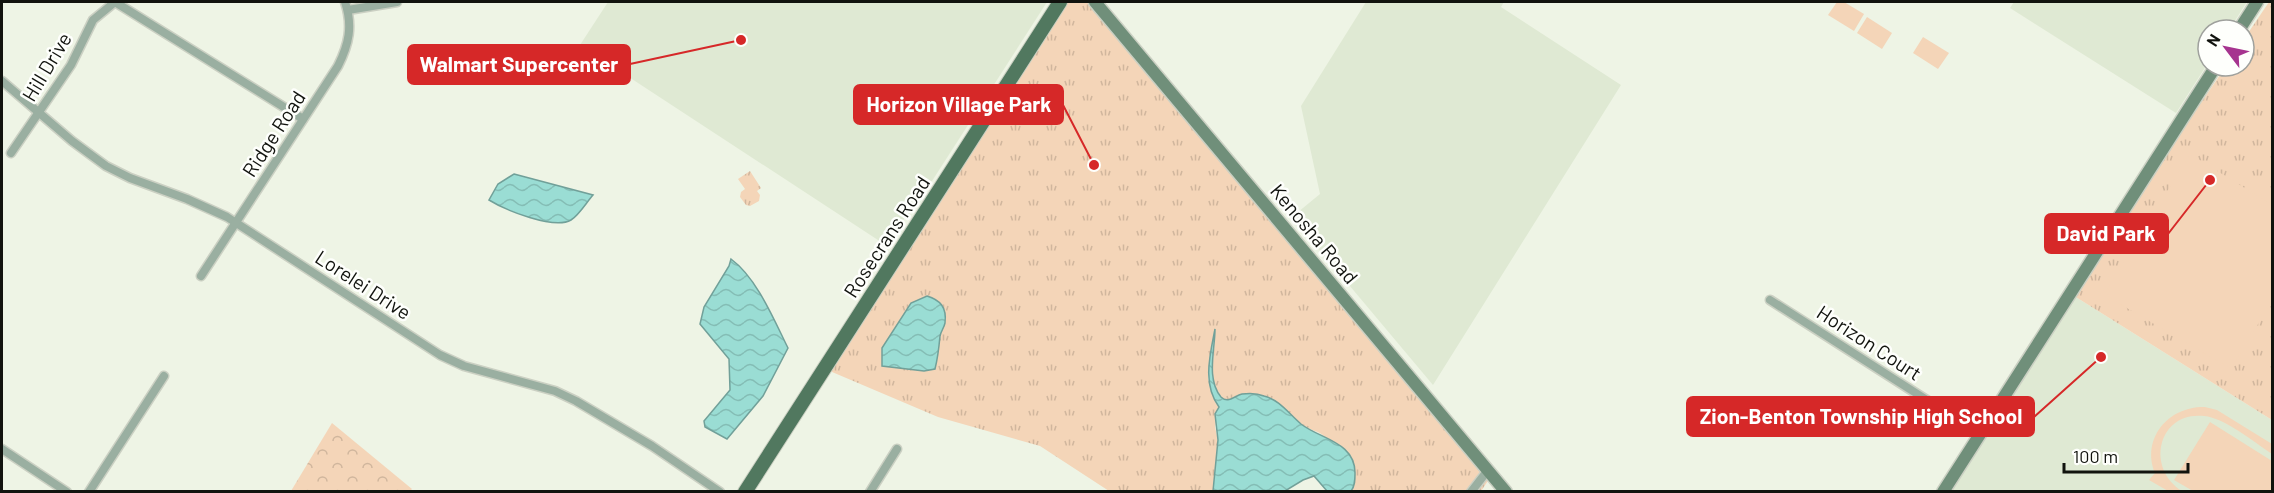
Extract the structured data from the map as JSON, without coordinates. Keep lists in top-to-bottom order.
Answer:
{
  "streets": {
    "main road": ["Rosecrans Road"],
    "street": [
      "Hill Drive",
      "Ridge Road",
      "Kenosha Road",
      "Lorelei Drive",
      "Horizon Court"
    ]
  },
  "crossings": [
    ["Hill Drive", "Lorelei Drive"],
    ["Ridge Road", "Lorelei Drive"]
  ],
  "places": [
    "Walmart Supercenter",
    "Horizon Village Park",
    "David Park",
    "Zion-Benton Township High School"
  ],
  "scale_bar": "100 m",
  "north": "top left"
}
